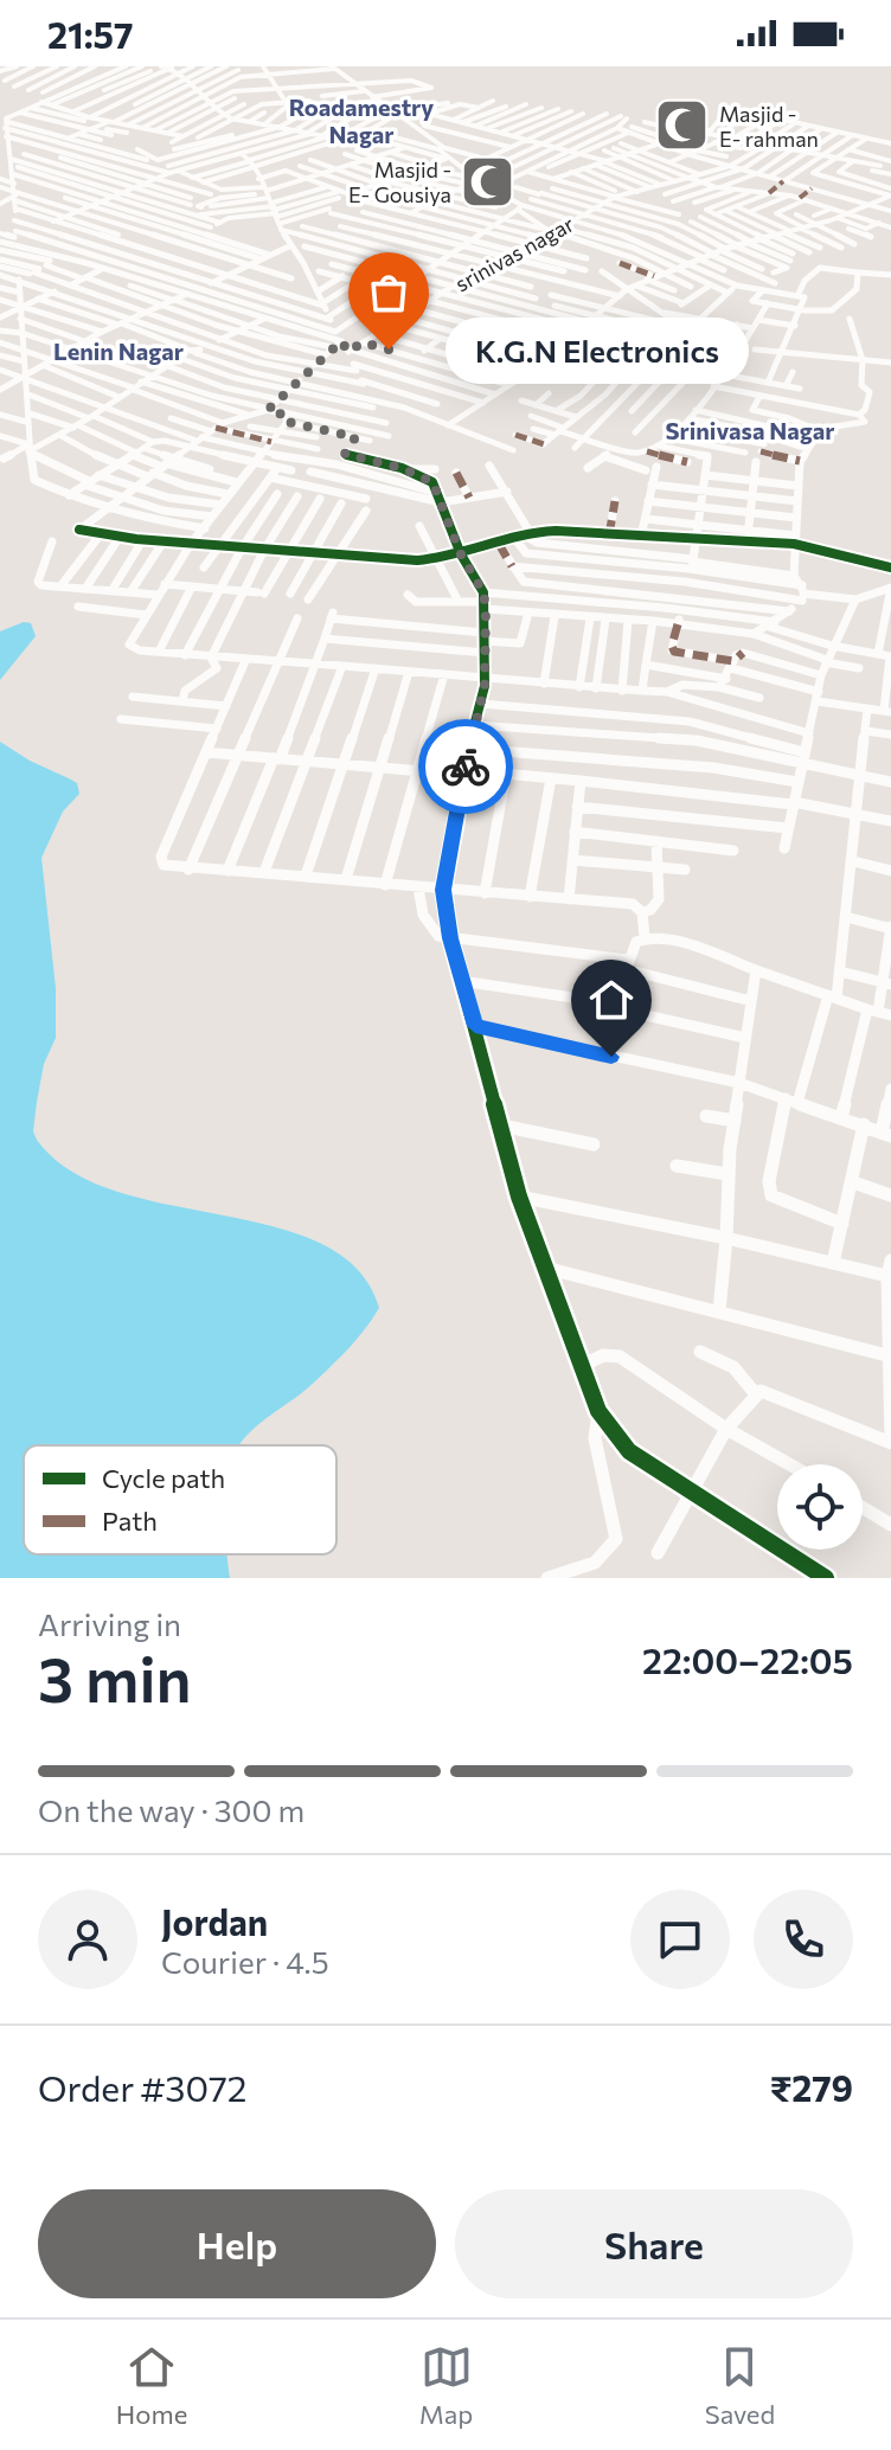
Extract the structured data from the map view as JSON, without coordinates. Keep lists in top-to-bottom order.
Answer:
{
  "streets": {
    "street": ["srinivas nagar"]
  },
  "districts": ["Roadamestry Nagar", "Lenin Nagar", "Srinivasa Nagar"],
  "places": {
    "mosque": ["Masjid - E- rahman", "Masjid - E- Gousiya"],
    "other": ["K.G.N Electronics"]
  },
  "legend": ["Cycle path", "Path"],
  "page": {
    "status": "21:57",
    "bubble": "K.G.N Electronics",
    "heading": ["3 min", "Arriving in", "22:00–22:05"],
    "panel": [
      "Jordan",
      "Courier · 4.5",
      "Order #3072",
      "₹279"
    ],
    "bar": "On the way · 300 m",
    "buttons": ["Help", "Share"],
    "tabs": ["Home", "Map", "Saved"]
  }
}
